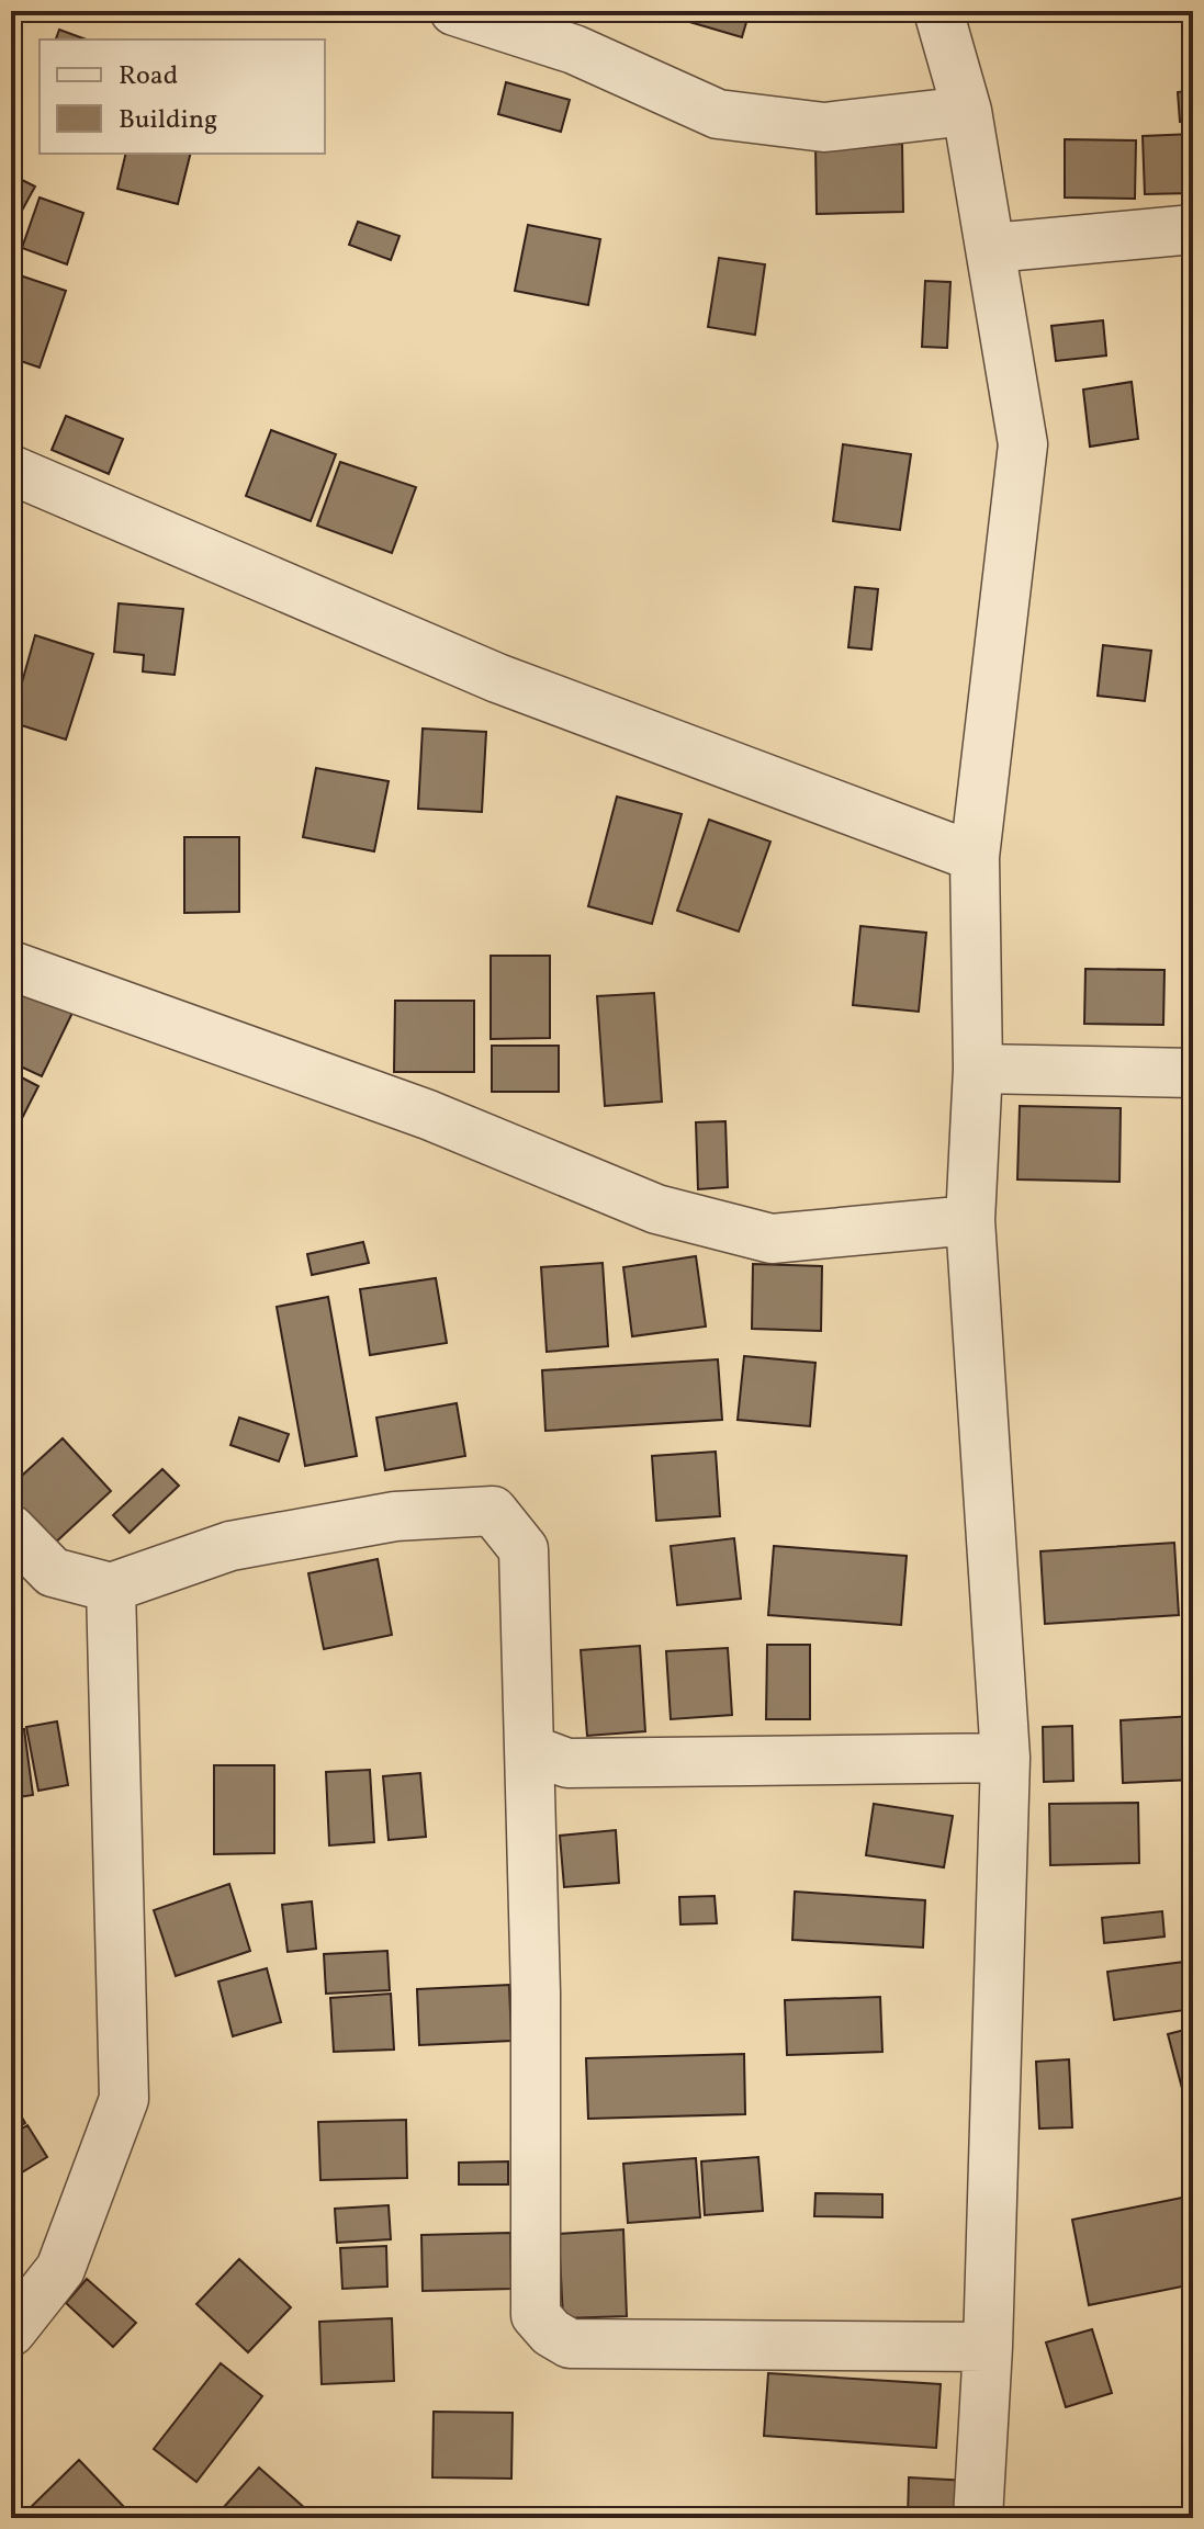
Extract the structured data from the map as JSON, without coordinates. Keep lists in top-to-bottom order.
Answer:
{
  "legend": ["Road", "Building"]
}
